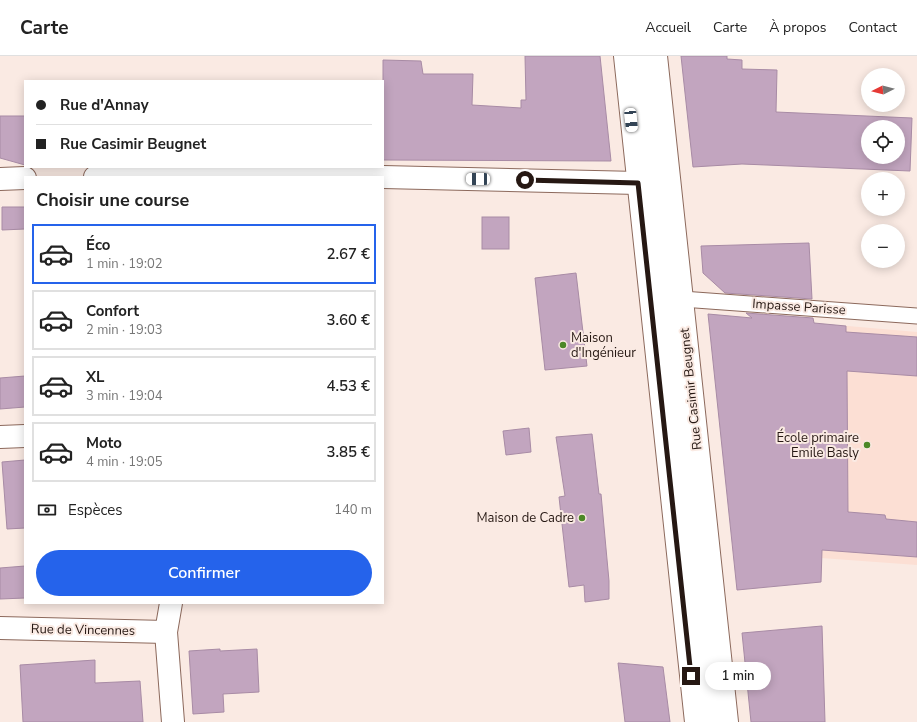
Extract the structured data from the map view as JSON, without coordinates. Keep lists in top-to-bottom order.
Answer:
{
  "streets": {
    "main road": ["Rue Casimir Beugnet", "Rue de Vincennes"],
    "lane": ["Impasse Parisse"]
  },
  "crossings": [
    ["Impasse Parisse", "Rue Casimir Beugnet"]
  ],
  "places": ["Maison d'Ingénieur", "École primaire Emile Basly", "Maison de Cadre"],
  "north": "left",
  "page": {
    "header": "Carte",
    "nav": [
      "Accueil",
      "Carte",
      "À propos",
      "Contact"
    ],
    "map_buttons": ["+", "−"],
    "banner": ["Rue d'Annay", "Rue Casimir Beugnet"],
    "heading": "Choisir une course",
    "list": [
      {
        "name": "Éco",
        "note": "1 min · 19:02",
        "value": "2.67 €"
      },
      {
        "name": "Confort",
        "note": "2 min · 19:03",
        "value": "3.60 €"
      },
      {
        "name": "XL",
        "note": "3 min · 19:04",
        "value": "4.53 €"
      },
      {
        "name": "Moto",
        "note": "4 min · 19:05",
        "value": "3.85 €"
      }
    ],
    "pay": ["Espèces", "140 m"],
    "buttons": "Confirmer",
    "bubble": "1 min"
  }
}
